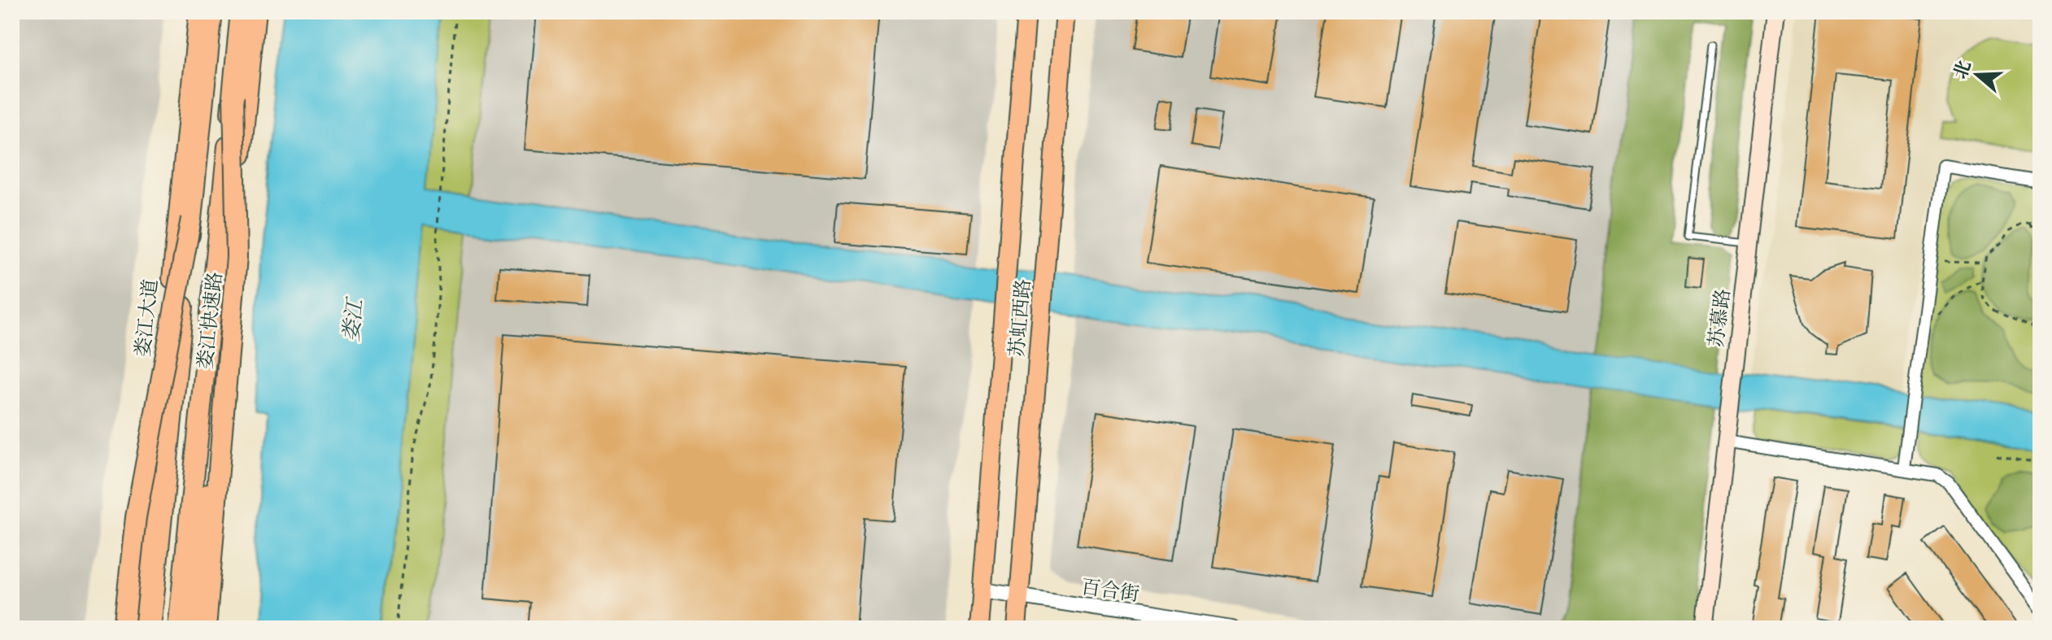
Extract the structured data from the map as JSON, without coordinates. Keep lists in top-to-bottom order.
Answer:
{
  "streets": {
    "highway": ["娄江快速路"],
    "main road": ["娄江大道", "苏虹西路", "苏慕路"],
    "street": ["百合街"]
  },
  "crossings": [
    ["苏虹西路", "百合街"]
  ],
  "water": ["娄江"],
  "north": "left"
}
